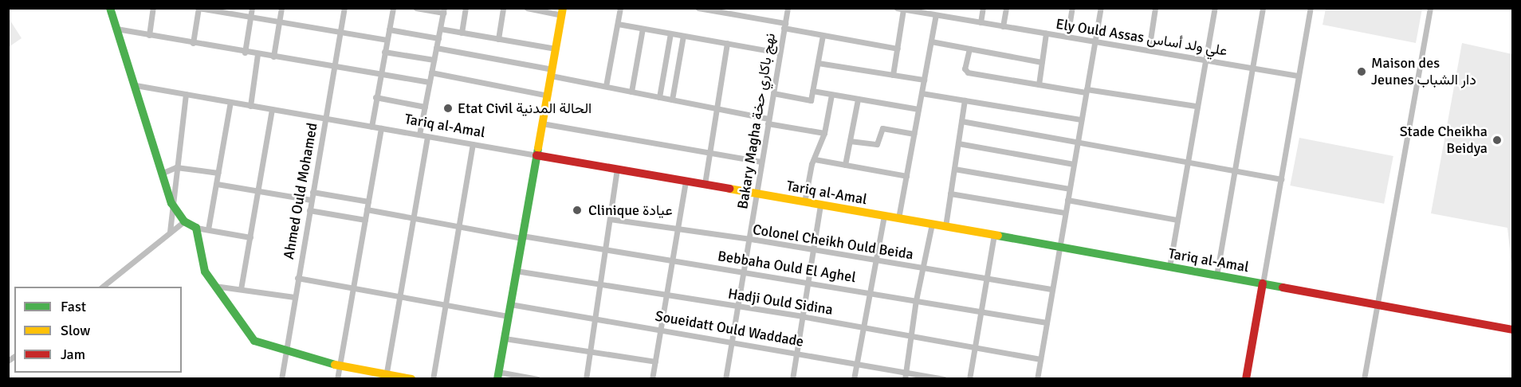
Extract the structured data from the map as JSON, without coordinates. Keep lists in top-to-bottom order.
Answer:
{
  "streets": {
    "street": [
      "Ely Ould Assas علي ولد أساس",
      "Bakary Magha نهج باكاري حخة",
      "Tariq al-Amal",
      "Ahmed Ould Mohamed",
      "Colonel Cheikh Ould Beida",
      "Bebbaha Ould El Aghel",
      "Hadji Ould Sidina",
      "Soueidatt Ould Waddade"
    ]
  },
  "crossings": [
    ["Bakary Magha نهج باكاري حخة", "Tariq al-Amal"],
    ["Bakary Magha نهج باكاري حخة", "Colonel Cheikh Ould Beida"],
    ["Bakary Magha نهج باكاري حخة", "Bebbaha Ould El Aghel"],
    ["Bakary Magha نهج باكاري حخة", "Hadji Ould Sidina"],
    ["Bakary Magha نهج باكاري حخة", "Soueidatt Ould Waddade"],
    ["Tariq al-Amal", "Ahmed Ould Mohamed"]
  ],
  "places": [
    "Maison des Jeunes دار الشباب",
    "Etat Civil الحالة المدنية",
    "Stade Cheikha Beidya",
    "Clinique عيادة"
  ],
  "legend": ["Fast", "Slow", "Jam"]
}
